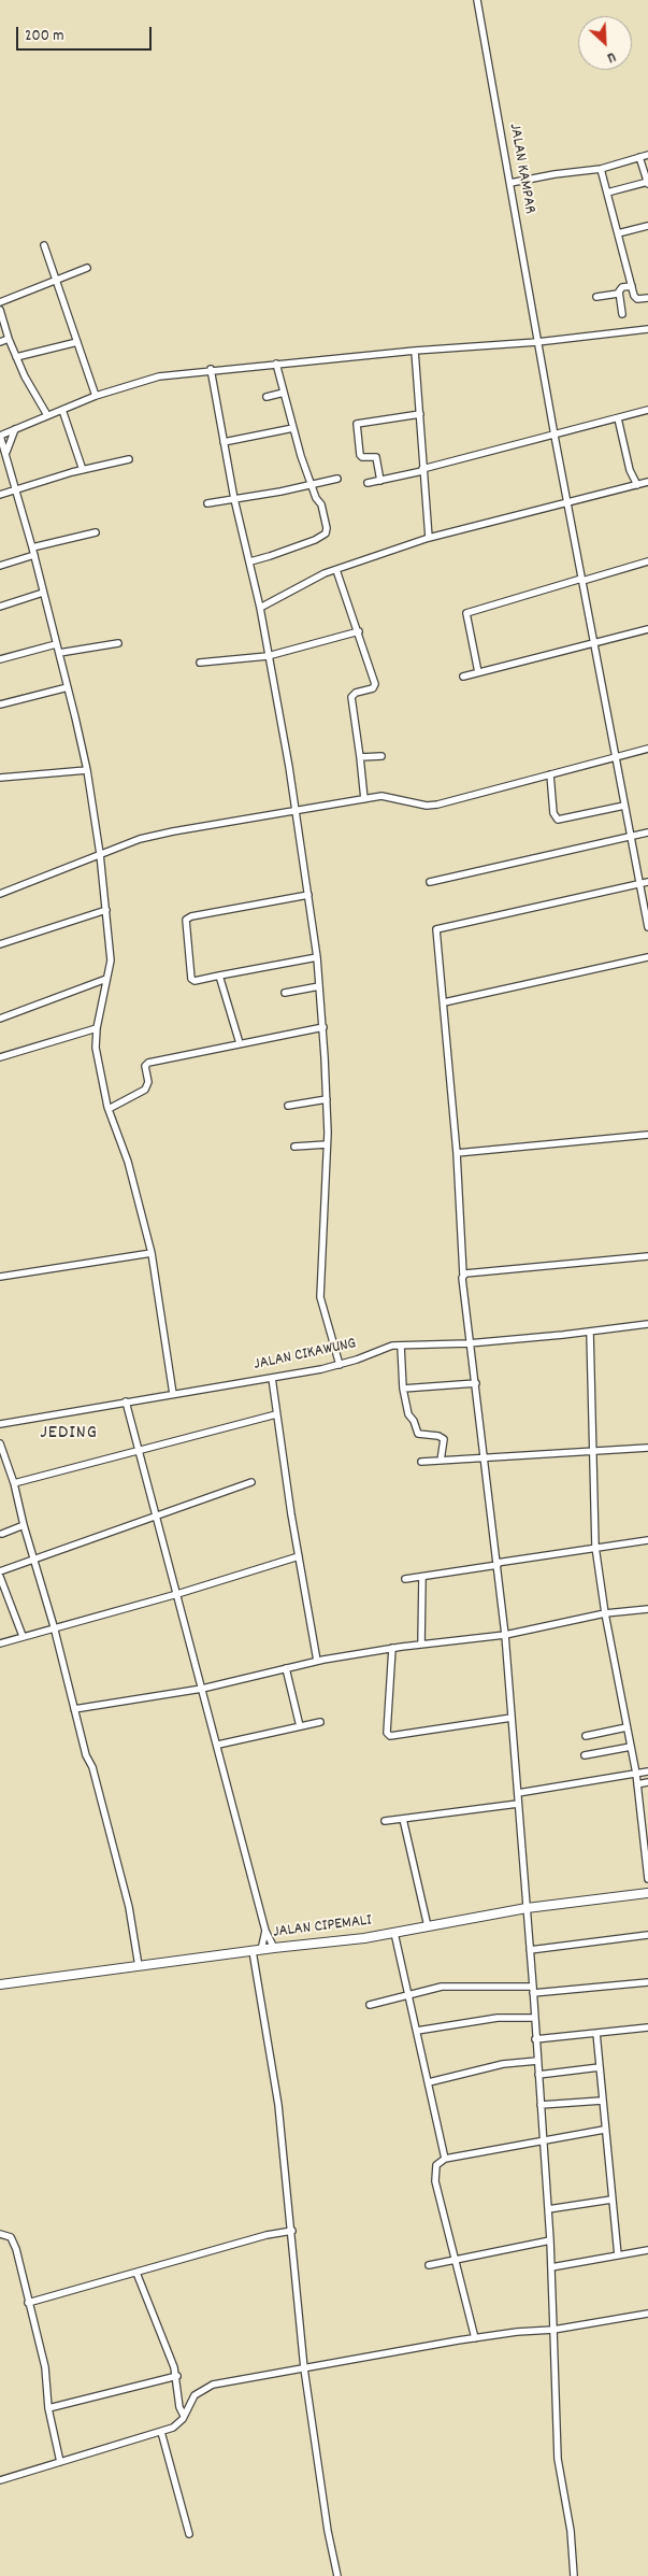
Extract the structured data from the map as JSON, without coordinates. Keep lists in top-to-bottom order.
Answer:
{
  "streets": {
    "main road": ["JALAN CIPEMALI"],
    "street": ["JALAN KAMPAR", "JALAN CIKAWUNG"]
  },
  "districts": ["JEDING"],
  "scale_bar": "200 m",
  "north": "bottom right"
}
